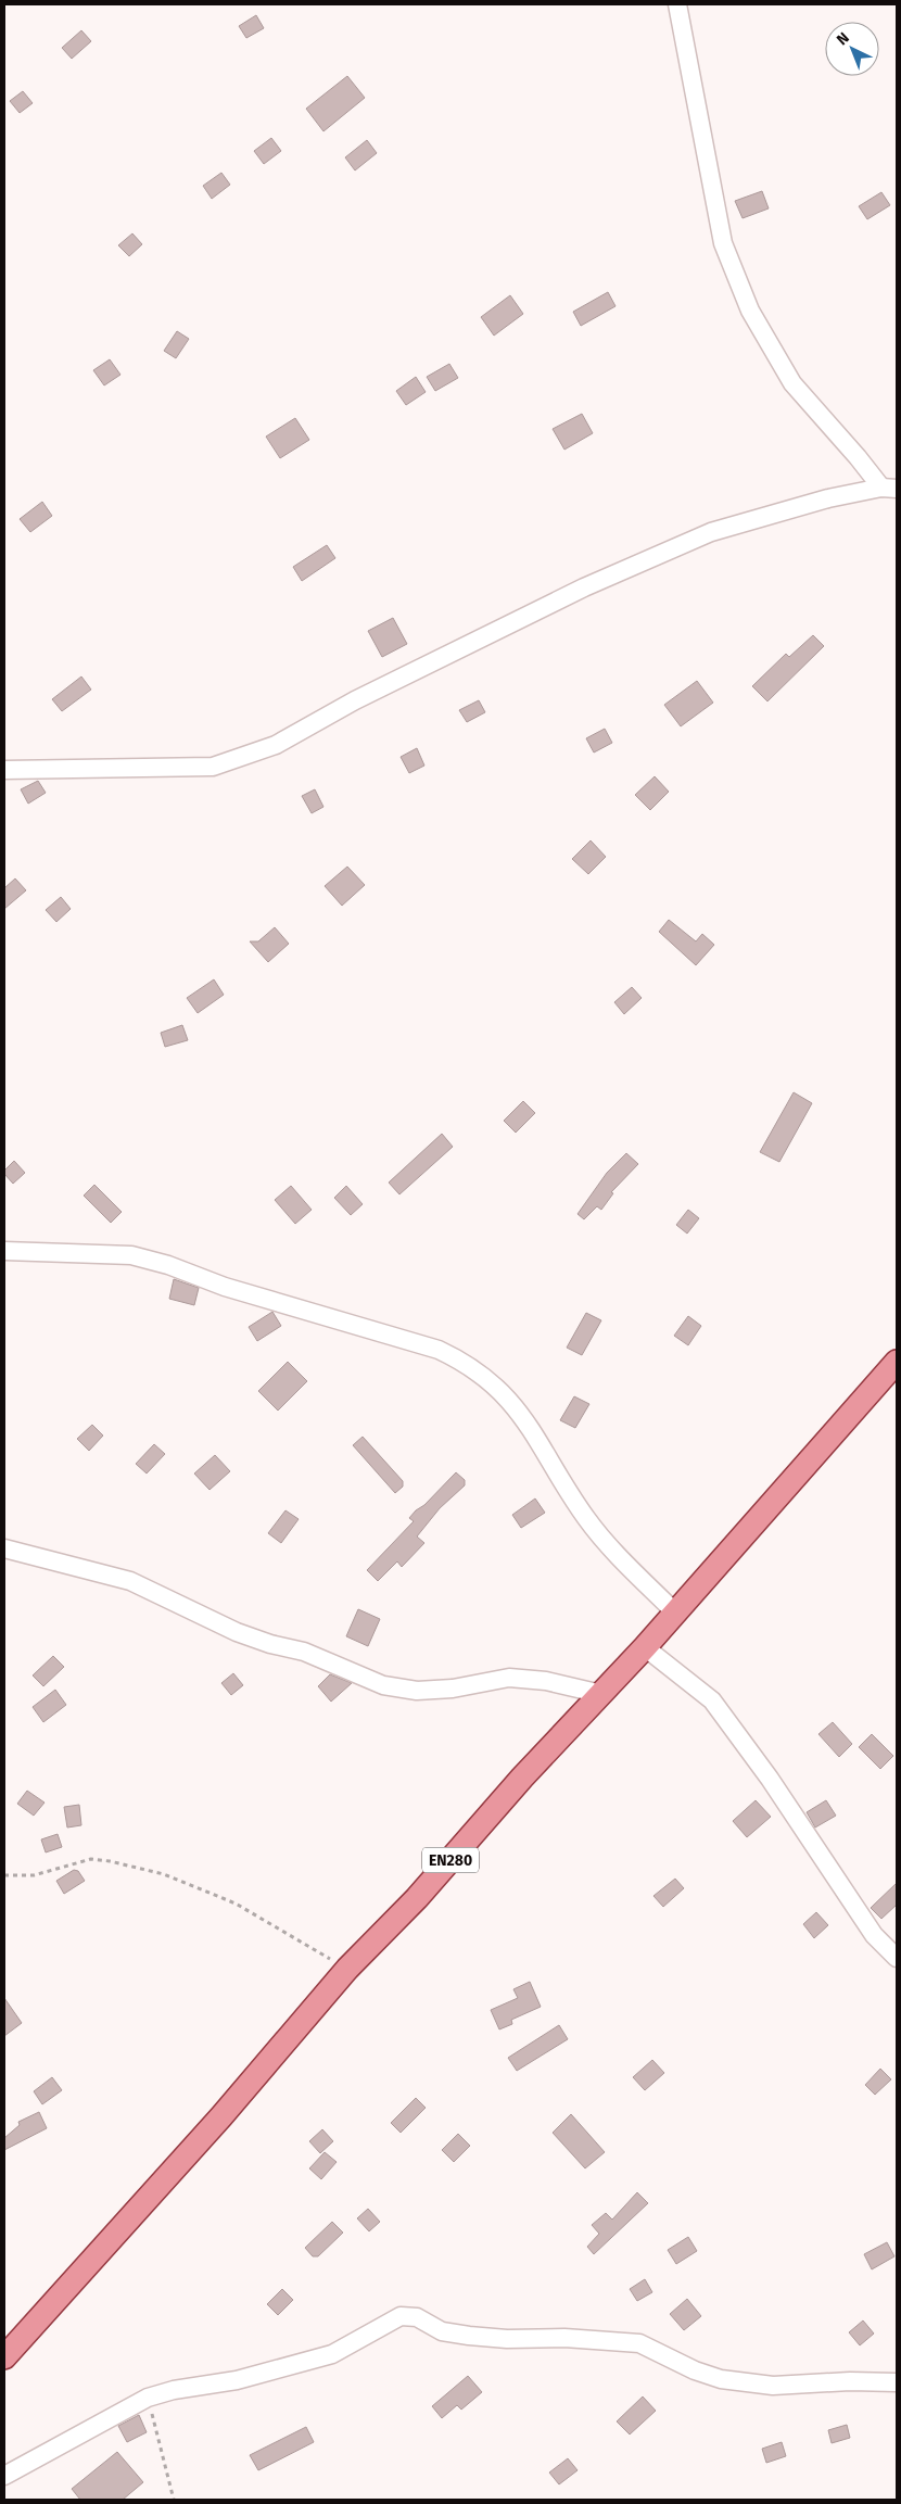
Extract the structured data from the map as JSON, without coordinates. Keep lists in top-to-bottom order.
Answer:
{
  "streets": {
    "main road": ["EN280"]
  },
  "north": "top left"
}
